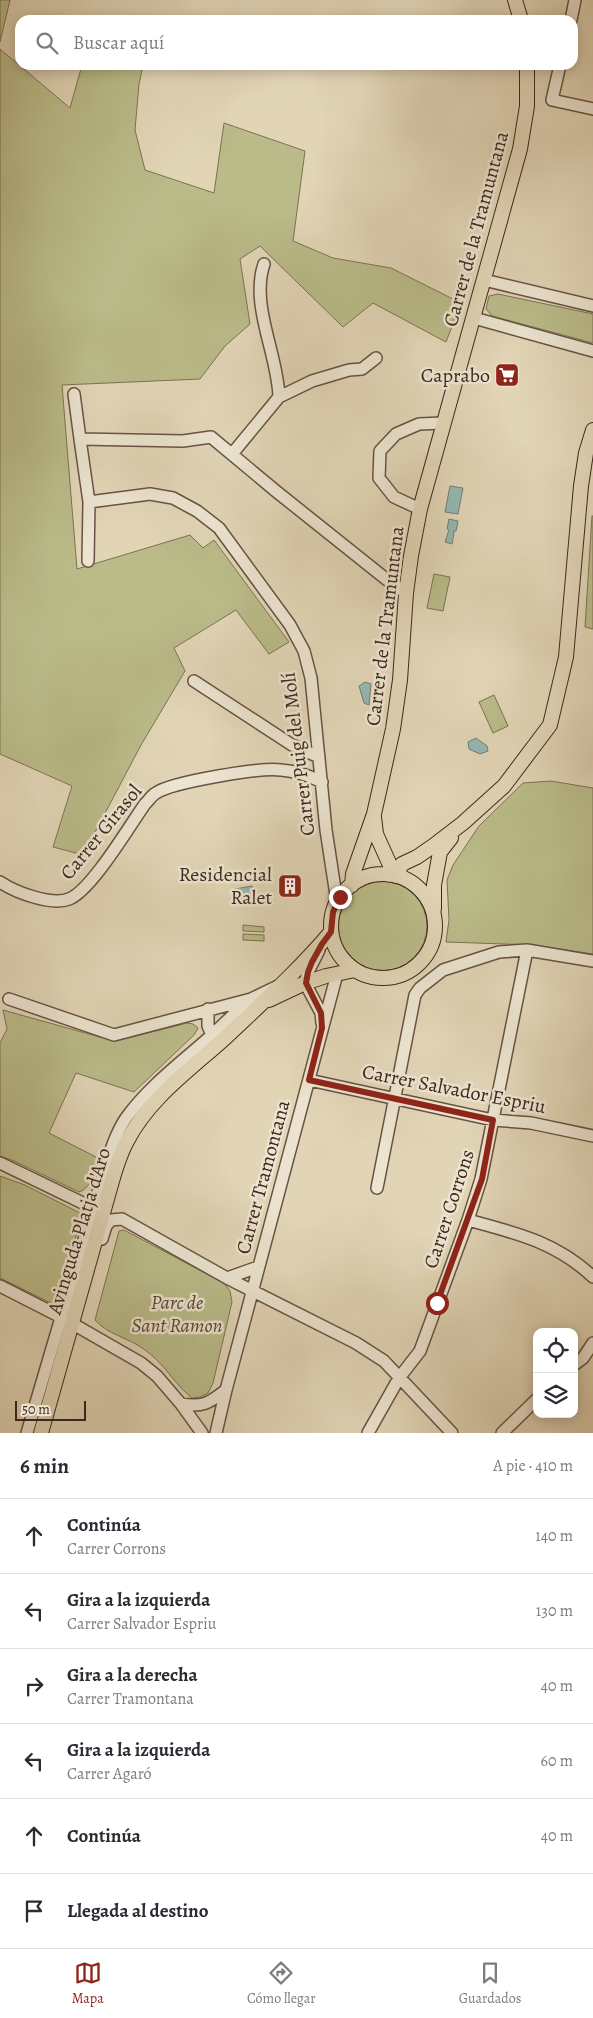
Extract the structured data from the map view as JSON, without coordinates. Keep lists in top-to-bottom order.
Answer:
{
  "streets": {
    "main road": ["Carrer de la Tramuntana", "Avinguda Platja d'Aro"],
    "street": [
      "Carrer Puig del Molí",
      "Carrer Girasol",
      "Carrer Salvador Espriu",
      "Carrer Tramontana",
      "Carrer Corrons"
    ]
  },
  "crossings": [
    ["Carrer de la Tramuntana", "Avinguda Platja d'Aro"],
    ["Carrer Puig del Molí", "Carrer Girasol"],
    ["Carrer Salvador Espriu", "Carrer Tramontana"],
    ["Carrer Salvador Espriu", "Carrer Corrons"]
  ],
  "parks": ["Parc de Sant Ramon"],
  "places": {
    "supermarket": ["Caprabo"],
    "building": ["Residencial Ralet"]
  },
  "scale_bar": "50 m",
  "page": {
    "search": "Buscar aquí",
    "scale": "50 m",
    "heading": ["6 min", "A pie · 410 m"],
    "list": [
      ["Continúa", "Carrer Corrons", "140 m"],
      ["Gira a la izquierda", "Carrer Salvador Espriu", "130 m"],
      ["Gira a la derecha", "Carrer Tramontana", "40 m"],
      ["Gira a la izquierda", "Carrer Agaró", "60 m"],
      ["Continúa", "40 m"],
      "Llegada al destino"
    ],
    "nav": ["Mapa", "Cómo llegar", "Guardados"]
  }
}
